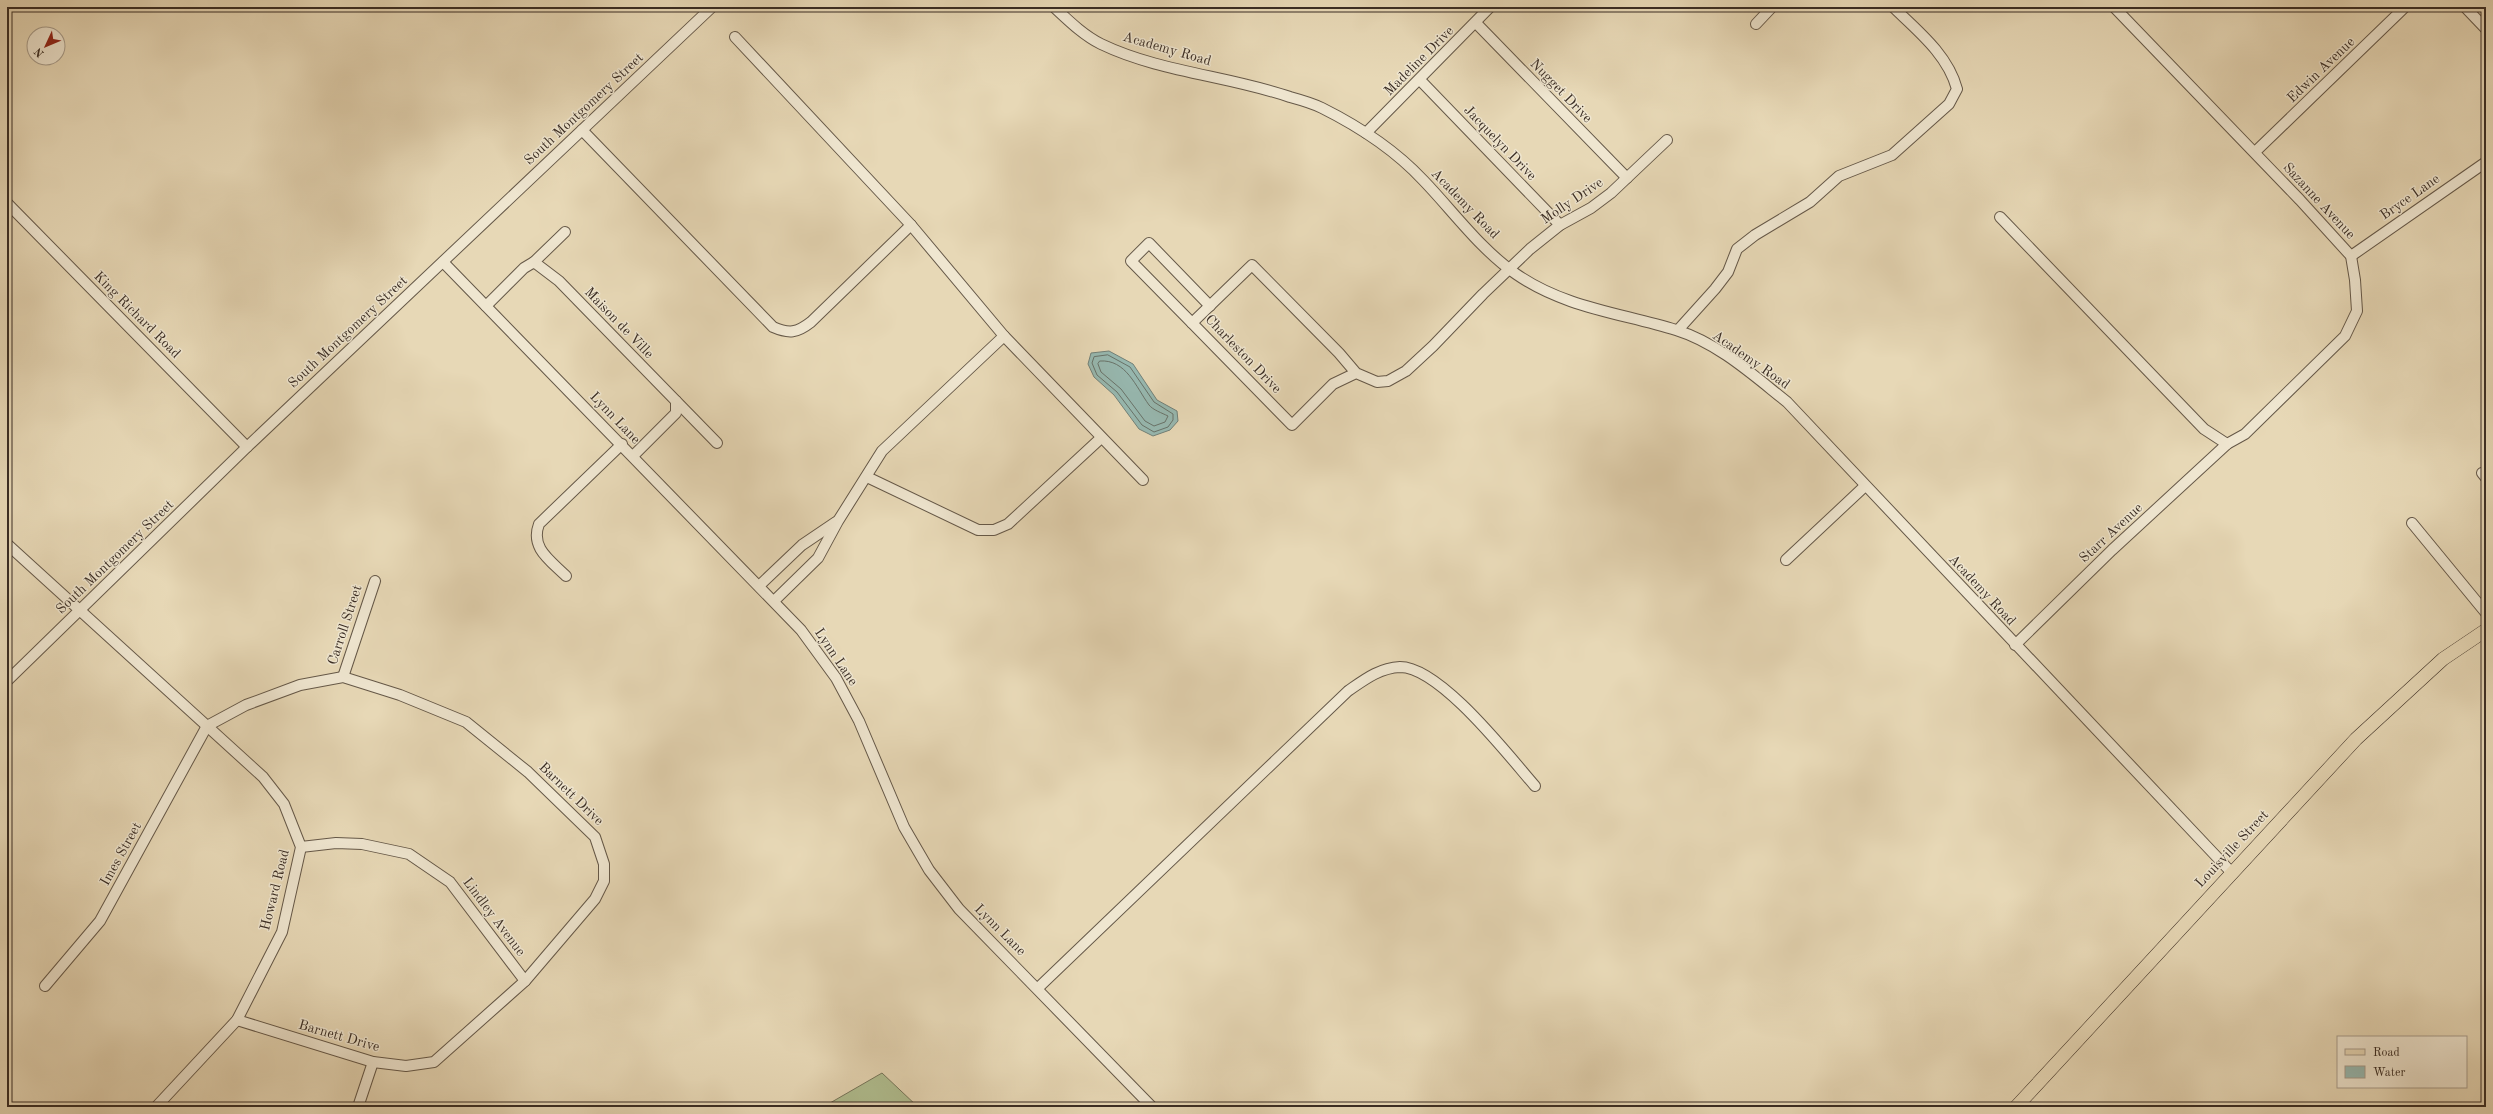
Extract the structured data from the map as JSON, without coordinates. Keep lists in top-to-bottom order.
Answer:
{
  "streets": {
    "main road": ["Louisville Street"],
    "street": [
      "Academy Road",
      "Madeline Drive",
      "Edwin Avenue",
      "Nugget Drive",
      "South Montgomery Street",
      "Jacquelyn Drive",
      "Bryce Lane",
      "Molly Drive",
      "Sazanne Avenue",
      "King Richard Road",
      "Maison de Ville",
      "Charleston Drive",
      "Lynn Lane",
      "Starr Avenue",
      "Carroll Street",
      "Barnett Drive",
      "Imes Street",
      "Howard Road",
      "Lindley Avenue"
    ]
  },
  "crossings": [
    ["Academy Road", "Madeline Drive"],
    ["Academy Road", "Molly Drive"],
    ["Academy Road", "Charleston Drive"],
    ["Academy Road", "Starr Avenue"],
    ["Academy Road", "Louisville Street"],
    ["Madeline Drive", "Nugget Drive"],
    ["Madeline Drive", "Jacquelyn Drive"],
    ["Edwin Avenue", "Sazanne Avenue"],
    ["Nugget Drive", "Molly Drive"],
    ["South Montgomery Street", "King Richard Road"],
    ["South Montgomery Street", "Lynn Lane"],
    ["South Montgomery Street", "Howard Road"],
    ["Jacquelyn Drive", "Molly Drive"],
    ["Bryce Lane", "Sazanne Avenue"],
    ["Molly Drive", "Charleston Drive"],
    ["Sazanne Avenue", "Starr Avenue"],
    ["Carroll Street", "Barnett Drive"],
    ["Barnett Drive", "Imes Street"],
    ["Barnett Drive", "Howard Road"],
    ["Barnett Drive", "Lindley Avenue"],
    ["Imes Street", "Howard Road"],
    ["Howard Road", "Lindley Avenue"]
  ],
  "legend": ["Road", "Water"],
  "north": "bottom left"
}
